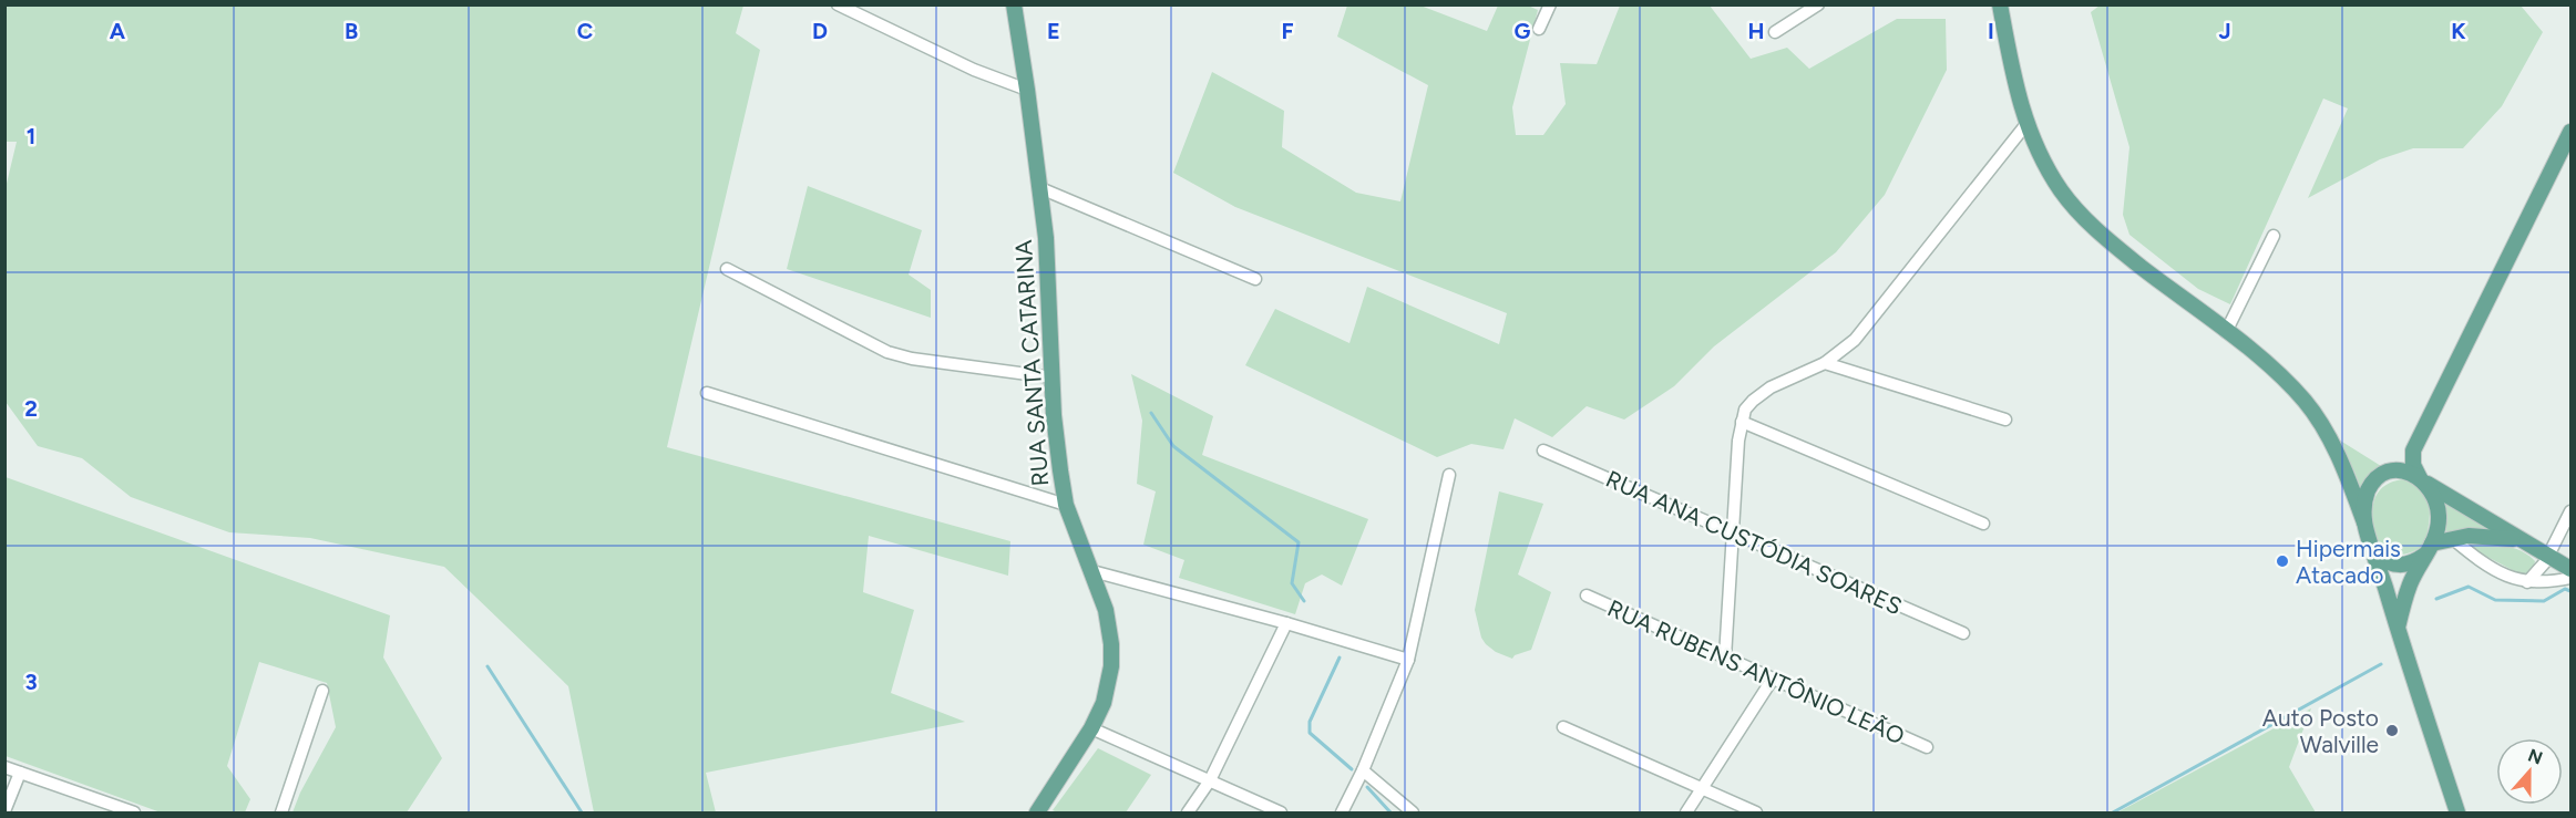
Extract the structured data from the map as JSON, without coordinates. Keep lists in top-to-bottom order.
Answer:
{
  "streets": {
    "main road": ["RUA SANTA CATARINA"],
    "street": ["RUA ANA CUSTÓDIA SOARES", "RUA RUBENS ANTÔNIO LEÃO"]
  },
  "places": ["Hipermais Atacado", "Auto Posto Walville"],
  "north": "top",
  "grid": {
    "columns": [
      "A",
      "B",
      "C",
      "D",
      "E",
      "F",
      "G",
      "H",
      "I",
      "J",
      "K"
    ],
    "rows": ["1", "2", "3"]
  }
}
